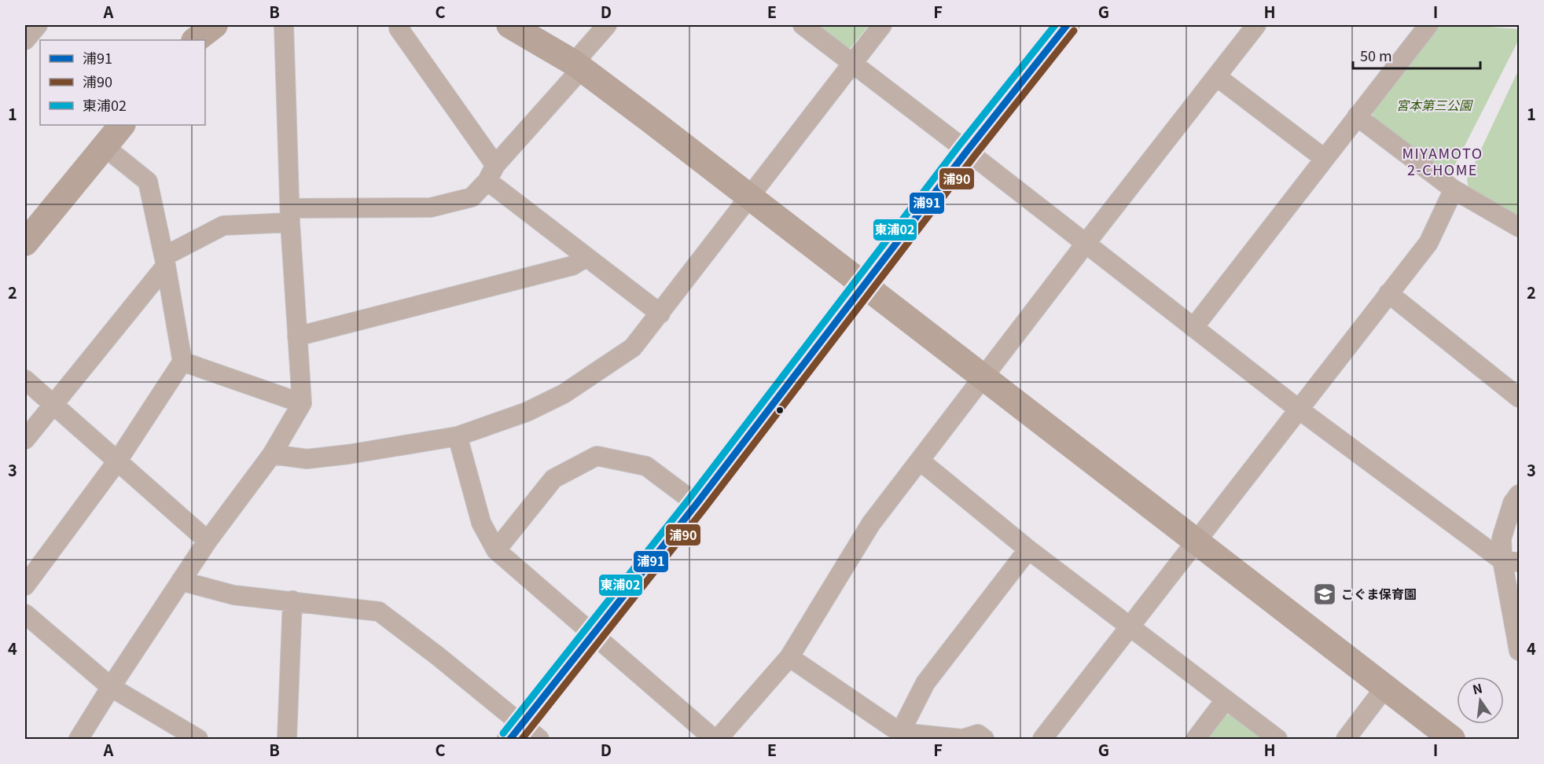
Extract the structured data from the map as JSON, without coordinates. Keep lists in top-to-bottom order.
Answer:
{
  "districts": ["MIYAMOTO 2-CHOME"],
  "parks": ["宮本第三公園"],
  "places": {
    "school or university": ["こぐま保育園"]
  },
  "lines": ["transit line 浦91", "transit line 東浦02", "transit line 浦90"],
  "legend": ["浦91", "浦90", "東浦02"],
  "scale_bar": "50 m",
  "north": "top",
  "grid": {
    "columns": [
      "A",
      "B",
      "C",
      "D",
      "E",
      "F",
      "G",
      "H",
      "I"
    ],
    "rows": [
      "1",
      "2",
      "3",
      "4"
    ]
  }
}
